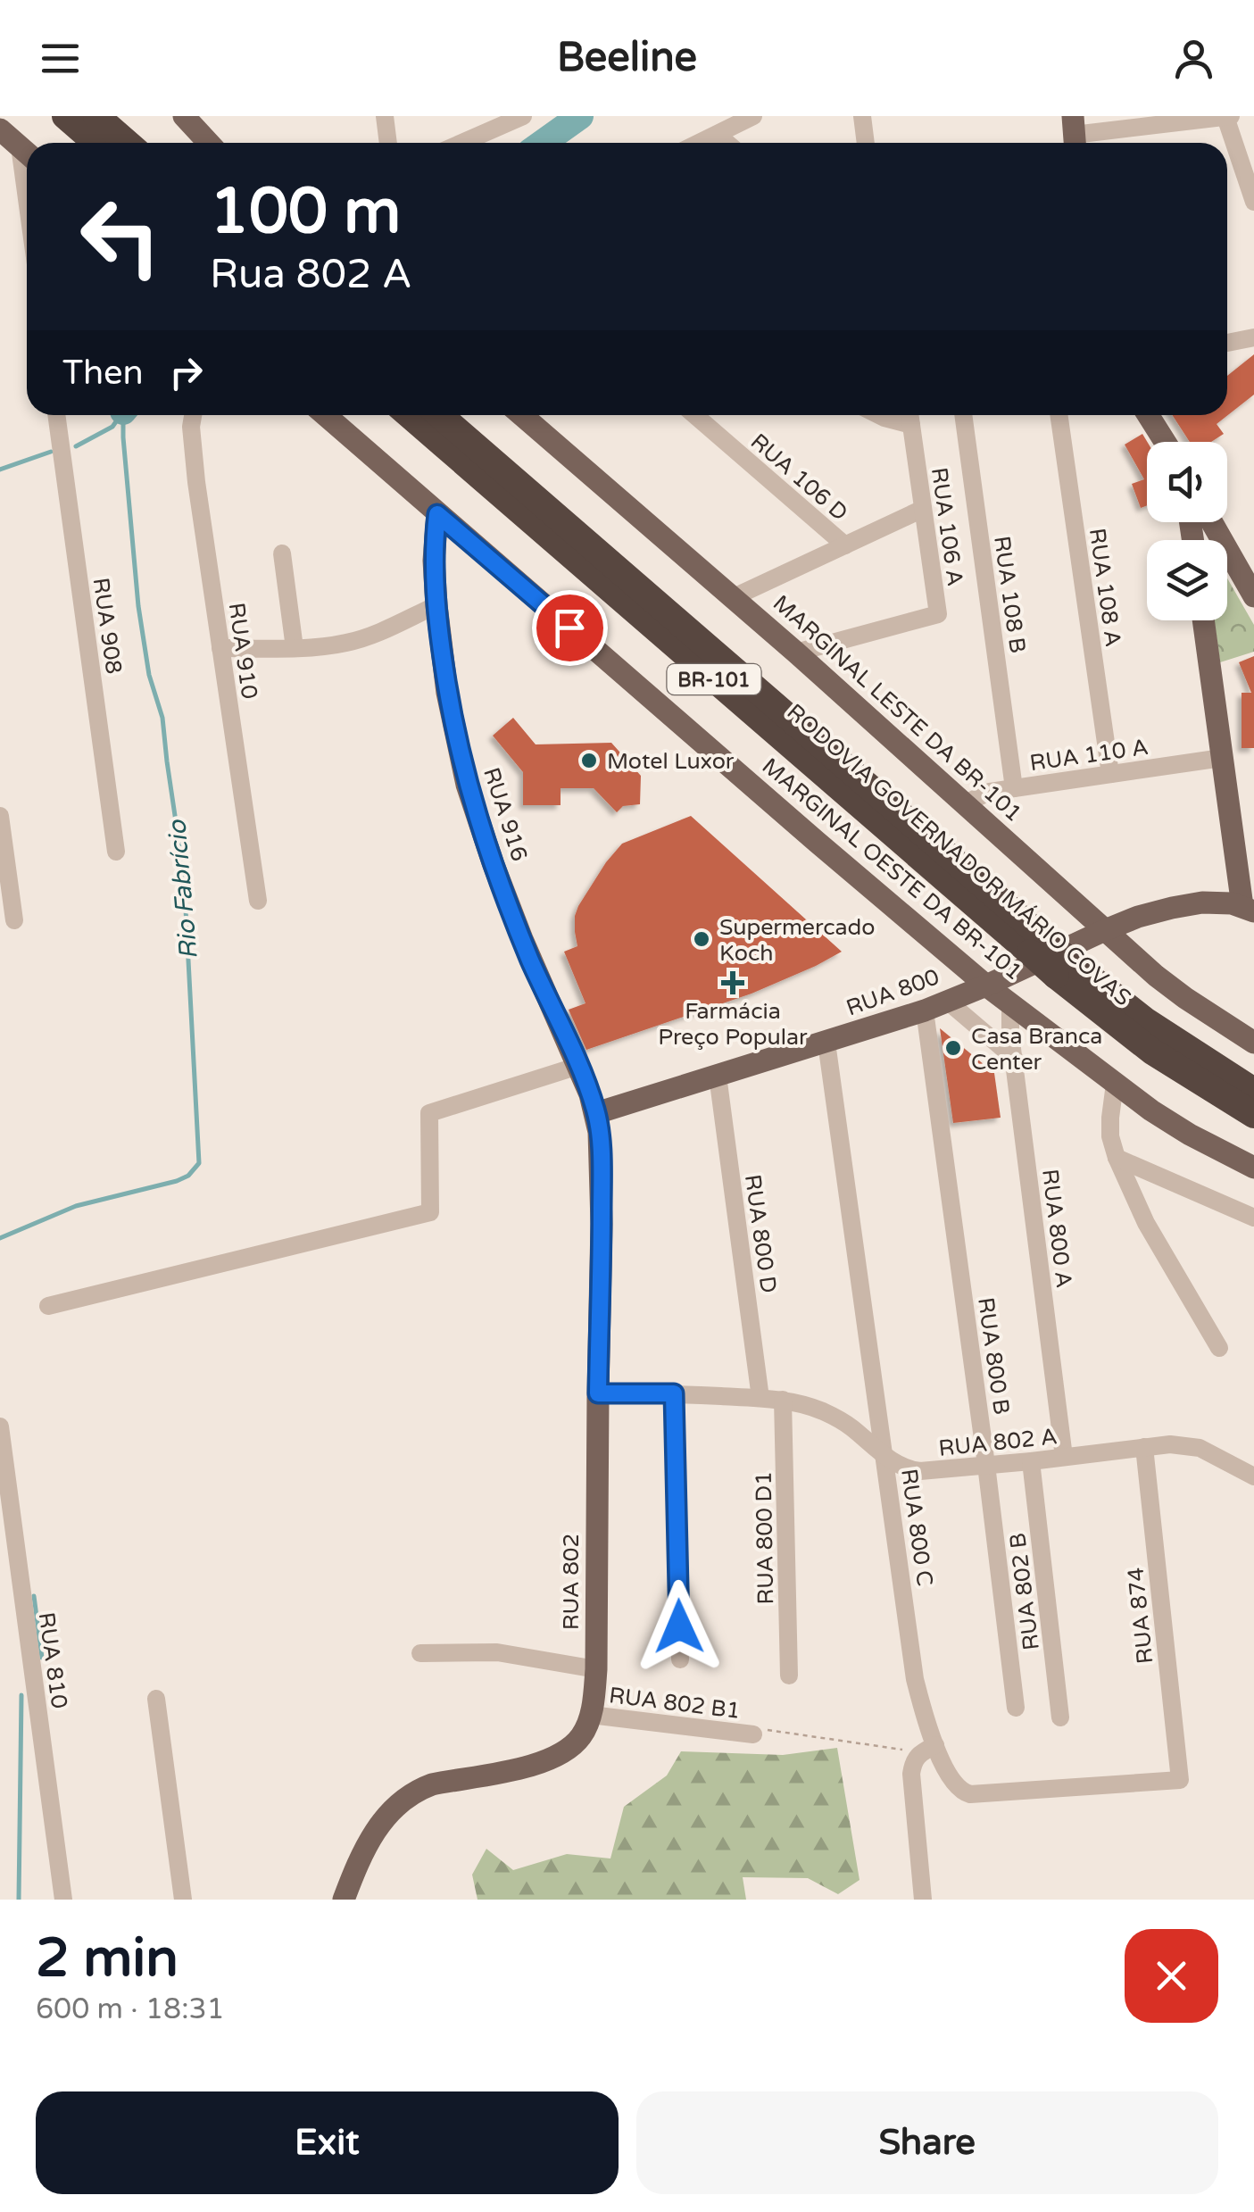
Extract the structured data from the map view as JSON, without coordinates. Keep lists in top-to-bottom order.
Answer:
{
  "streets": {
    "highway": ["BR-101", "RODOVIA GOVERNADOR MÁRIO COVAS"],
    "main road": [
      "MARGINAL LESTE DA BR-101",
      "RUA 916",
      "MARGINAL OESTE DA BR-101",
      "RUA 800",
      "RUA 802"
    ],
    "street": [
      "RUA 106 D",
      "RUA 106 A",
      "RUA 108 A",
      "RUA 108 B",
      "RUA 908",
      "RUA 910",
      "RUA 110 A",
      "RUA 800 A",
      "RUA 800 D",
      "RUA 800 B",
      "RUA 802 A",
      "RUA 800 C",
      "RUA 800 D1",
      "RUA 802 B",
      "RUA 874",
      "RUA 810",
      "RUA 802 B1"
    ]
  },
  "crossings": [
    ["RUA 106 A", "MARGINAL LESTE DA BR-101"],
    ["RUA 108 A", "RUA 110 A"],
    ["RUA 108 B", "RUA 110 A"],
    ["MARGINAL LESTE DA BR-101", "RUA 110 A"],
    ["MARGINAL LESTE DA BR-101", "RUA 800"],
    ["RUA 916", "MARGINAL OESTE DA BR-101"],
    ["RUA 916", "RUA 800"],
    ["RUA 916", "RUA 802"],
    ["RODOVIA GOVERNADOR MÁRIO COVAS", "RUA 800"],
    ["MARGINAL OESTE DA BR-101", "RUA 800"],
    ["MARGINAL OESTE DA BR-101", "RUA 800 A"],
    ["RUA 800", "RUA 800 D"],
    ["RUA 800", "RUA 800 B"],
    ["RUA 800", "RUA 800 C"],
    ["RUA 800", "RUA 802"],
    ["RUA 800 A", "RUA 802 A"],
    ["RUA 800 D", "RUA 802 A"],
    ["RUA 800 B", "RUA 802 A"],
    ["RUA 802 A", "RUA 800 C"],
    ["RUA 802 A", "RUA 800 D1"],
    ["RUA 802 A", "RUA 802"],
    ["RUA 802 A", "RUA 802 B"],
    ["RUA 802 A", "RUA 874"],
    ["RUA 800 C", "RUA 874"],
    ["RUA 802", "RUA 802 B1"]
  ],
  "water": ["Rio Fabrício"],
  "places": {
    "other": ["Motel Luxor", "Supermercado Koch", "Casa Branca Center"],
    "health": ["Farmácia Preço Popular"]
  },
  "page": {
    "header": "Beeline",
    "turn": ["100 m", "Rua 802 A"],
    "then": "Then",
    "heading": ["2 min", "600 m · 18:31"],
    "buttons": ["Exit", "Share"]
  }
}
